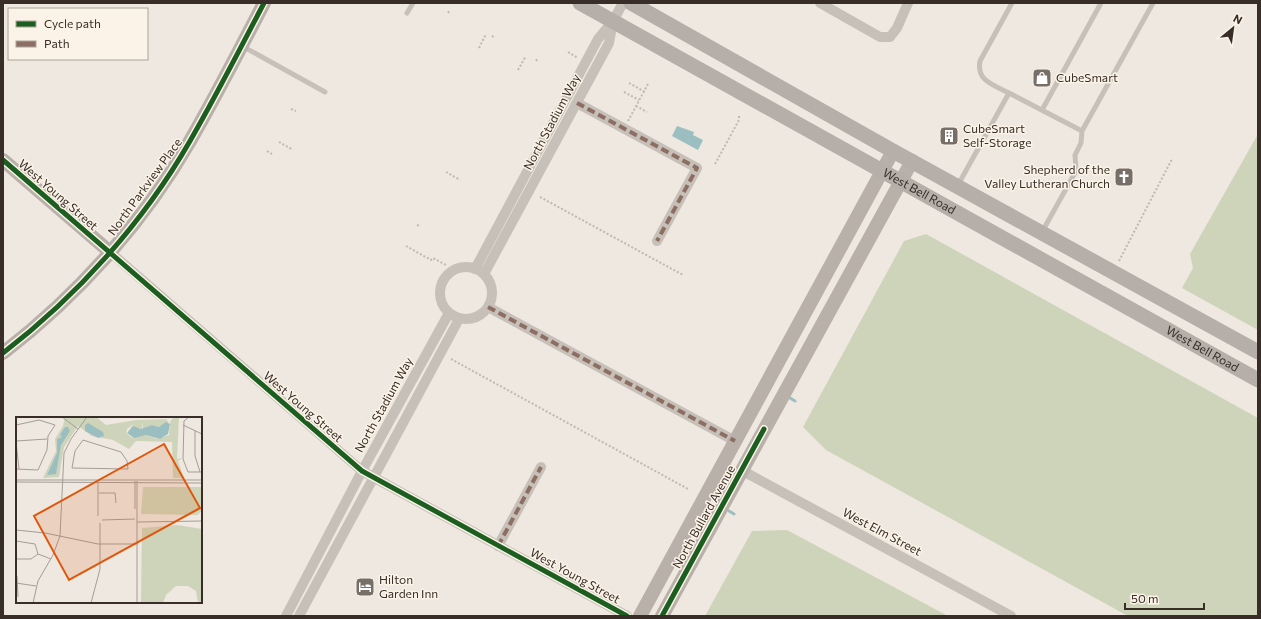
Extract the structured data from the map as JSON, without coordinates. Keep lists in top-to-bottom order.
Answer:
{
  "streets": {
    "main road": [
      "North Parkview Place",
      "West Bell Road",
      "West Young Street",
      "North Bullard Avenue"
    ],
    "street": ["North Stadium Way", "West Elm Street"]
  },
  "crossings": [
    ["North Stadium Way", "West Bell Road"],
    ["North Stadium Way", "West Young Street"],
    ["North Parkview Place", "West Young Street"],
    ["West Bell Road", "North Bullard Avenue"],
    ["North Bullard Avenue", "West Elm Street"]
  ],
  "places": {
    "shop": ["CubeSmart"],
    "building": ["CubeSmart Self-Storage"],
    "church": ["Shepherd of the Valley Lutheran Church"],
    "hotel": ["Hilton Garden Inn"]
  },
  "legend": ["Cycle path", "Path"],
  "scale_bar": "50 m",
  "north": "top right"
}
